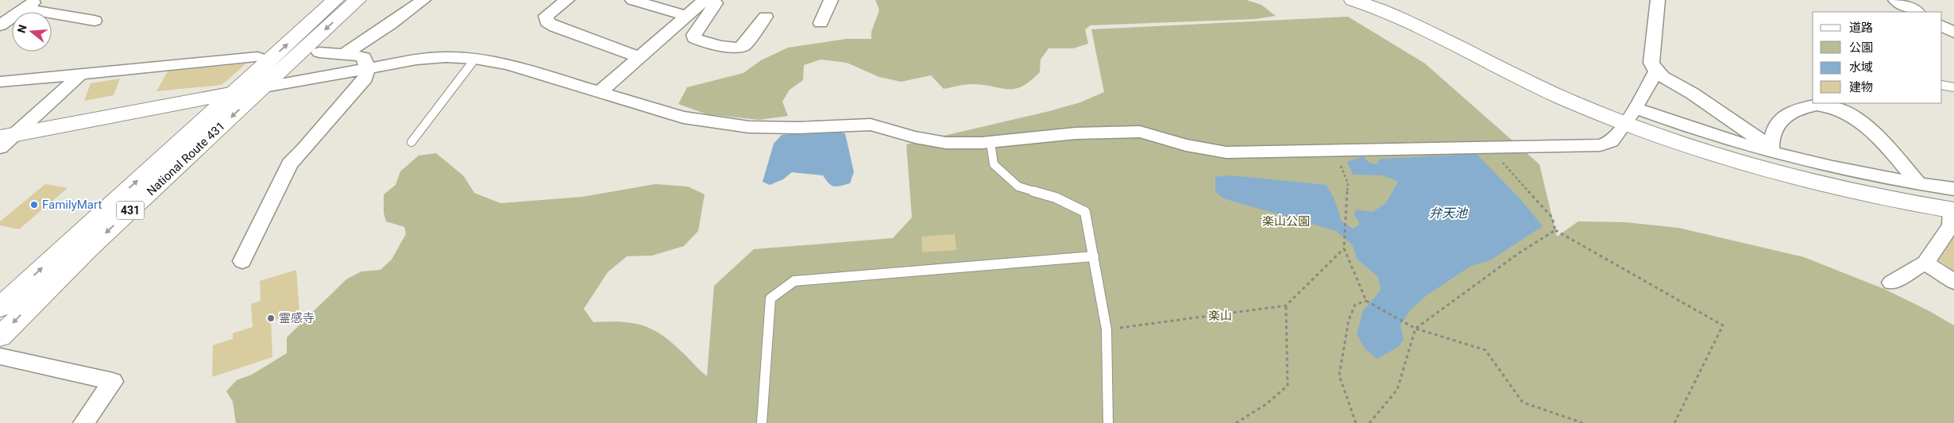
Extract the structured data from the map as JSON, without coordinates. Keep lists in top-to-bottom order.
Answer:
{
  "streets": {
    "main road": ["National Route 431", "431"]
  },
  "water": ["弁天池"],
  "parks": ["楽山公園", "楽山"],
  "places": ["FamilyMart", "霊感寺"],
  "legend": [
    "道路",
    "公園",
    "水域",
    "建物"
  ],
  "north": "left"
}
